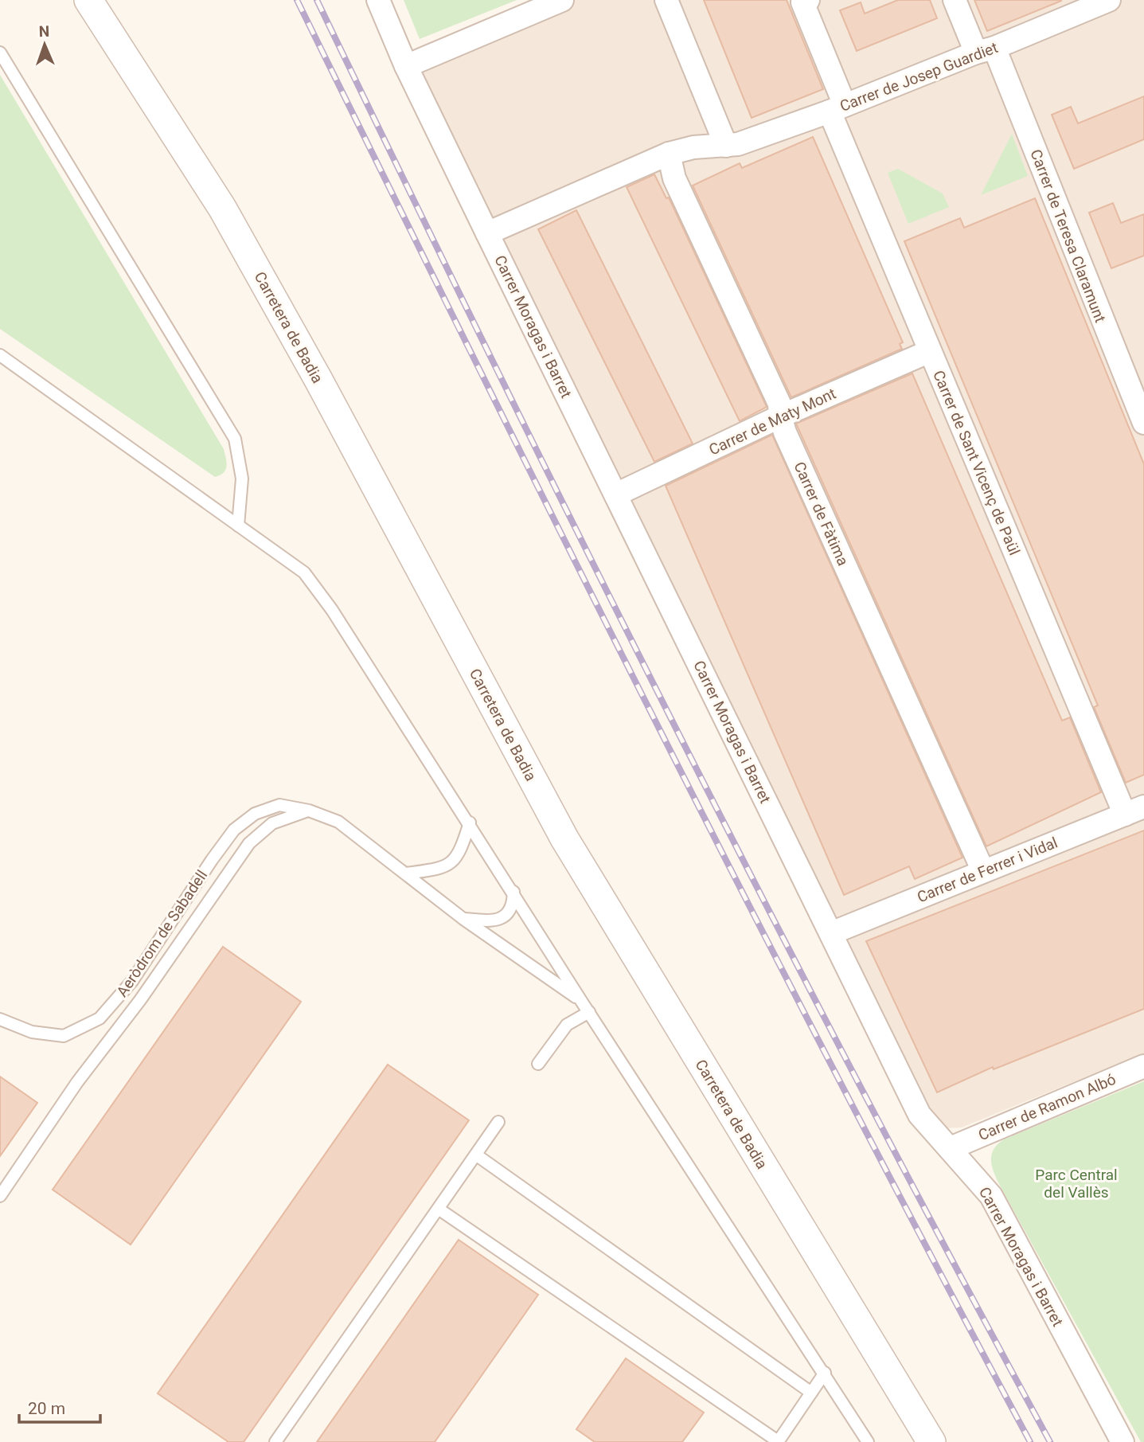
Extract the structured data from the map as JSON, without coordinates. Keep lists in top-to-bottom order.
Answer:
{
  "streets": {
    "street": [
      "Carrer de Josep Guardiet",
      "Carrer de Teresa Claramunt",
      "Carrer Moragas i Barret",
      "Carretera de Badia",
      "Carrer de Maty Mont",
      "Carrer de Sant Vicenç de Paül",
      "Carrer de Fàtima",
      "Carrer de Ferrer i Vidal",
      "Carrer de Ramon Albó"
    ],
    "lane": ["Aeròdrom de Sabadell"]
  },
  "crossings": [
    ["Carrer de Josep Guardiet", "Carrer de Teresa Claramunt"],
    ["Carrer de Josep Guardiet", "Carrer Moragas i Barret"],
    ["Carrer de Josep Guardiet", "Carrer de Sant Vicenç de Paül"],
    ["Carrer de Josep Guardiet", "Carrer de Fàtima"],
    ["Carrer Moragas i Barret", "Carrer de Maty Mont"],
    ["Carrer Moragas i Barret", "Carrer de Ferrer i Vidal"],
    ["Carrer Moragas i Barret", "Carrer de Ramon Albó"],
    ["Carrer de Maty Mont", "Carrer de Sant Vicenç de Paül"],
    ["Carrer de Maty Mont", "Carrer de Fàtima"],
    ["Carrer de Sant Vicenç de Paül", "Carrer de Ferrer i Vidal"],
    ["Carrer de Fàtima", "Carrer de Ferrer i Vidal"]
  ],
  "parks": ["Parc Central del Vallès"],
  "scale_bar": "20 m",
  "north": "top"
}
